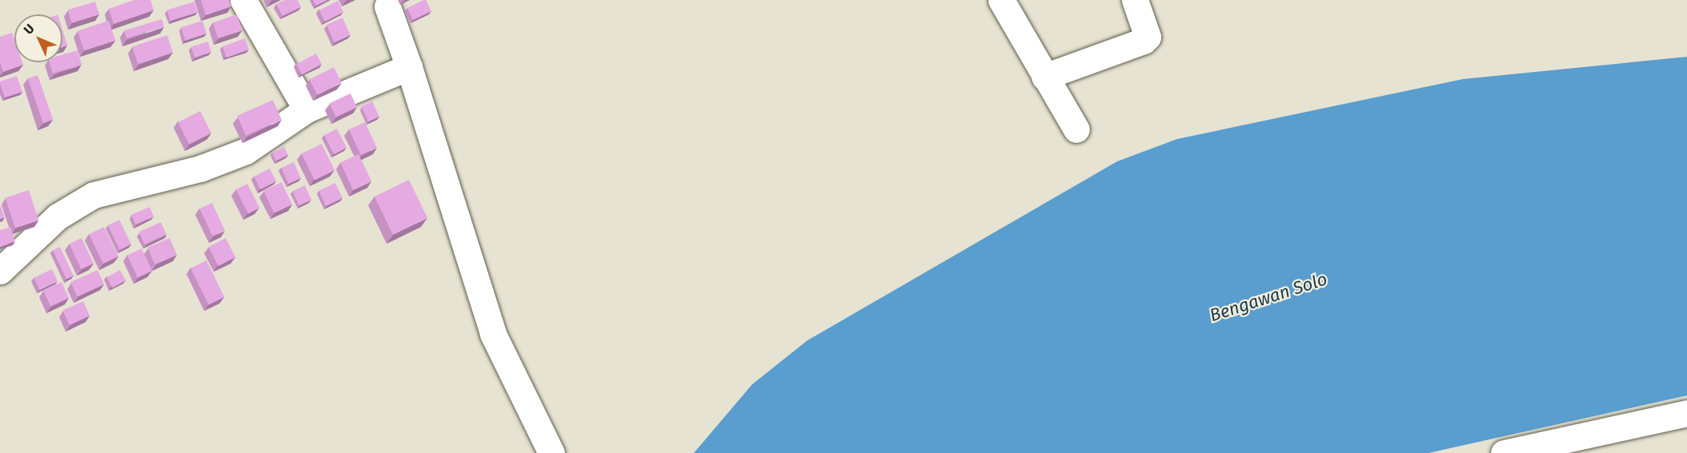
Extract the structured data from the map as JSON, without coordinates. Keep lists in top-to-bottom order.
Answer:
{
  "water": ["Bengawan Solo"],
  "north": "top left"
}
